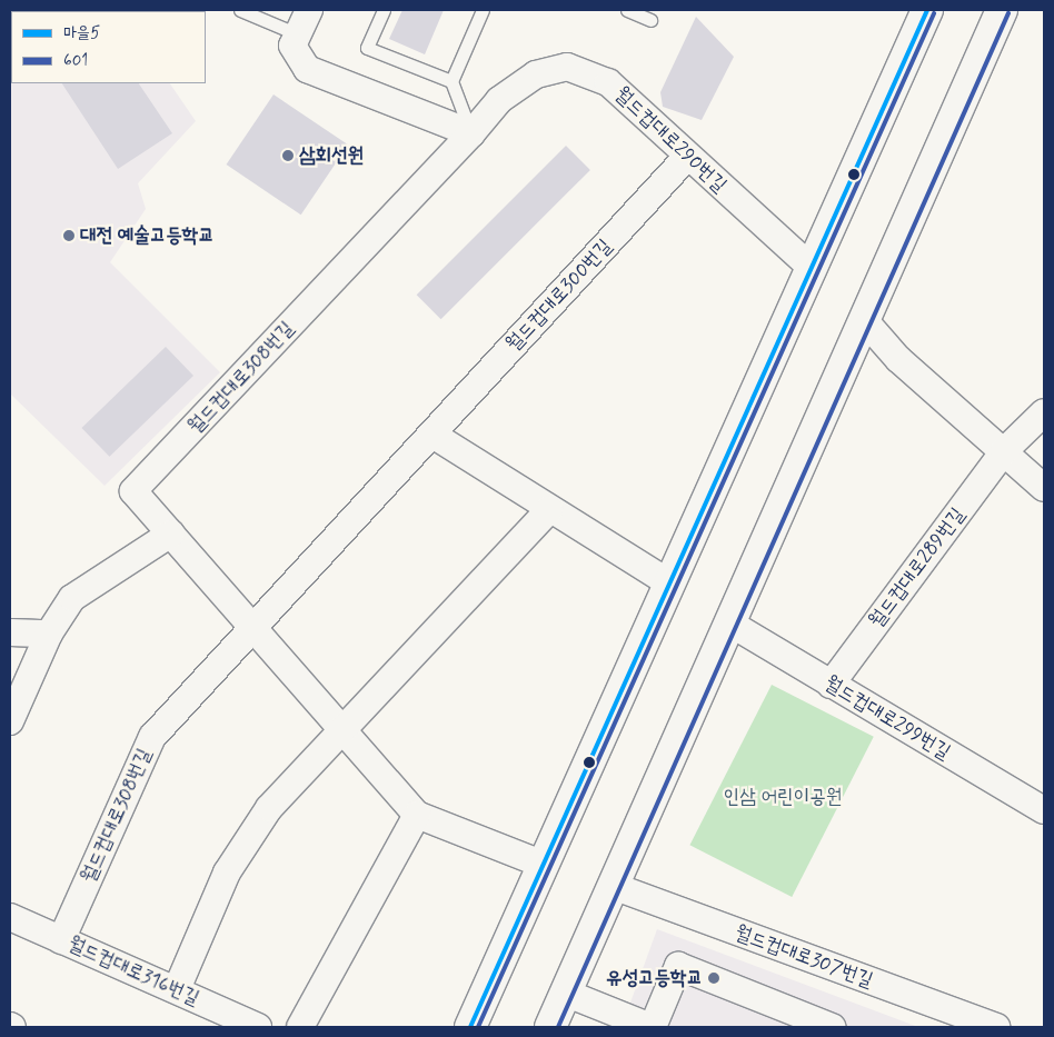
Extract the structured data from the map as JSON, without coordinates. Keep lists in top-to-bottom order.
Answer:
{
  "streets": {
    "street": [
      "월드컵대로290번길",
      "월드컵대로300번길",
      "월드컵대로308번길",
      "월드컵대로289번길",
      "월드컵대로299번길",
      "월드컵대로307번길",
      "월드컵대로316번길"
    ]
  },
  "crossings": [
    ["월드컵대로290번길", "월드컵대로300번길"],
    ["월드컵대로290번길", "월드컵대로308번길"],
    ["월드컵대로300번길", "월드컵대로308번길"],
    ["월드컵대로308번길", "월드컵대로316번길"],
    ["월드컵대로289번길", "월드컵대로299번길"]
  ],
  "parks": ["인삼 어린이공원"],
  "places": ["삼회선원", "대전 예술고등학교", "유성고등학교"],
  "lines": ["transit line 마을5", "transit line 601"],
  "legend": ["마을5", "601"]
}
